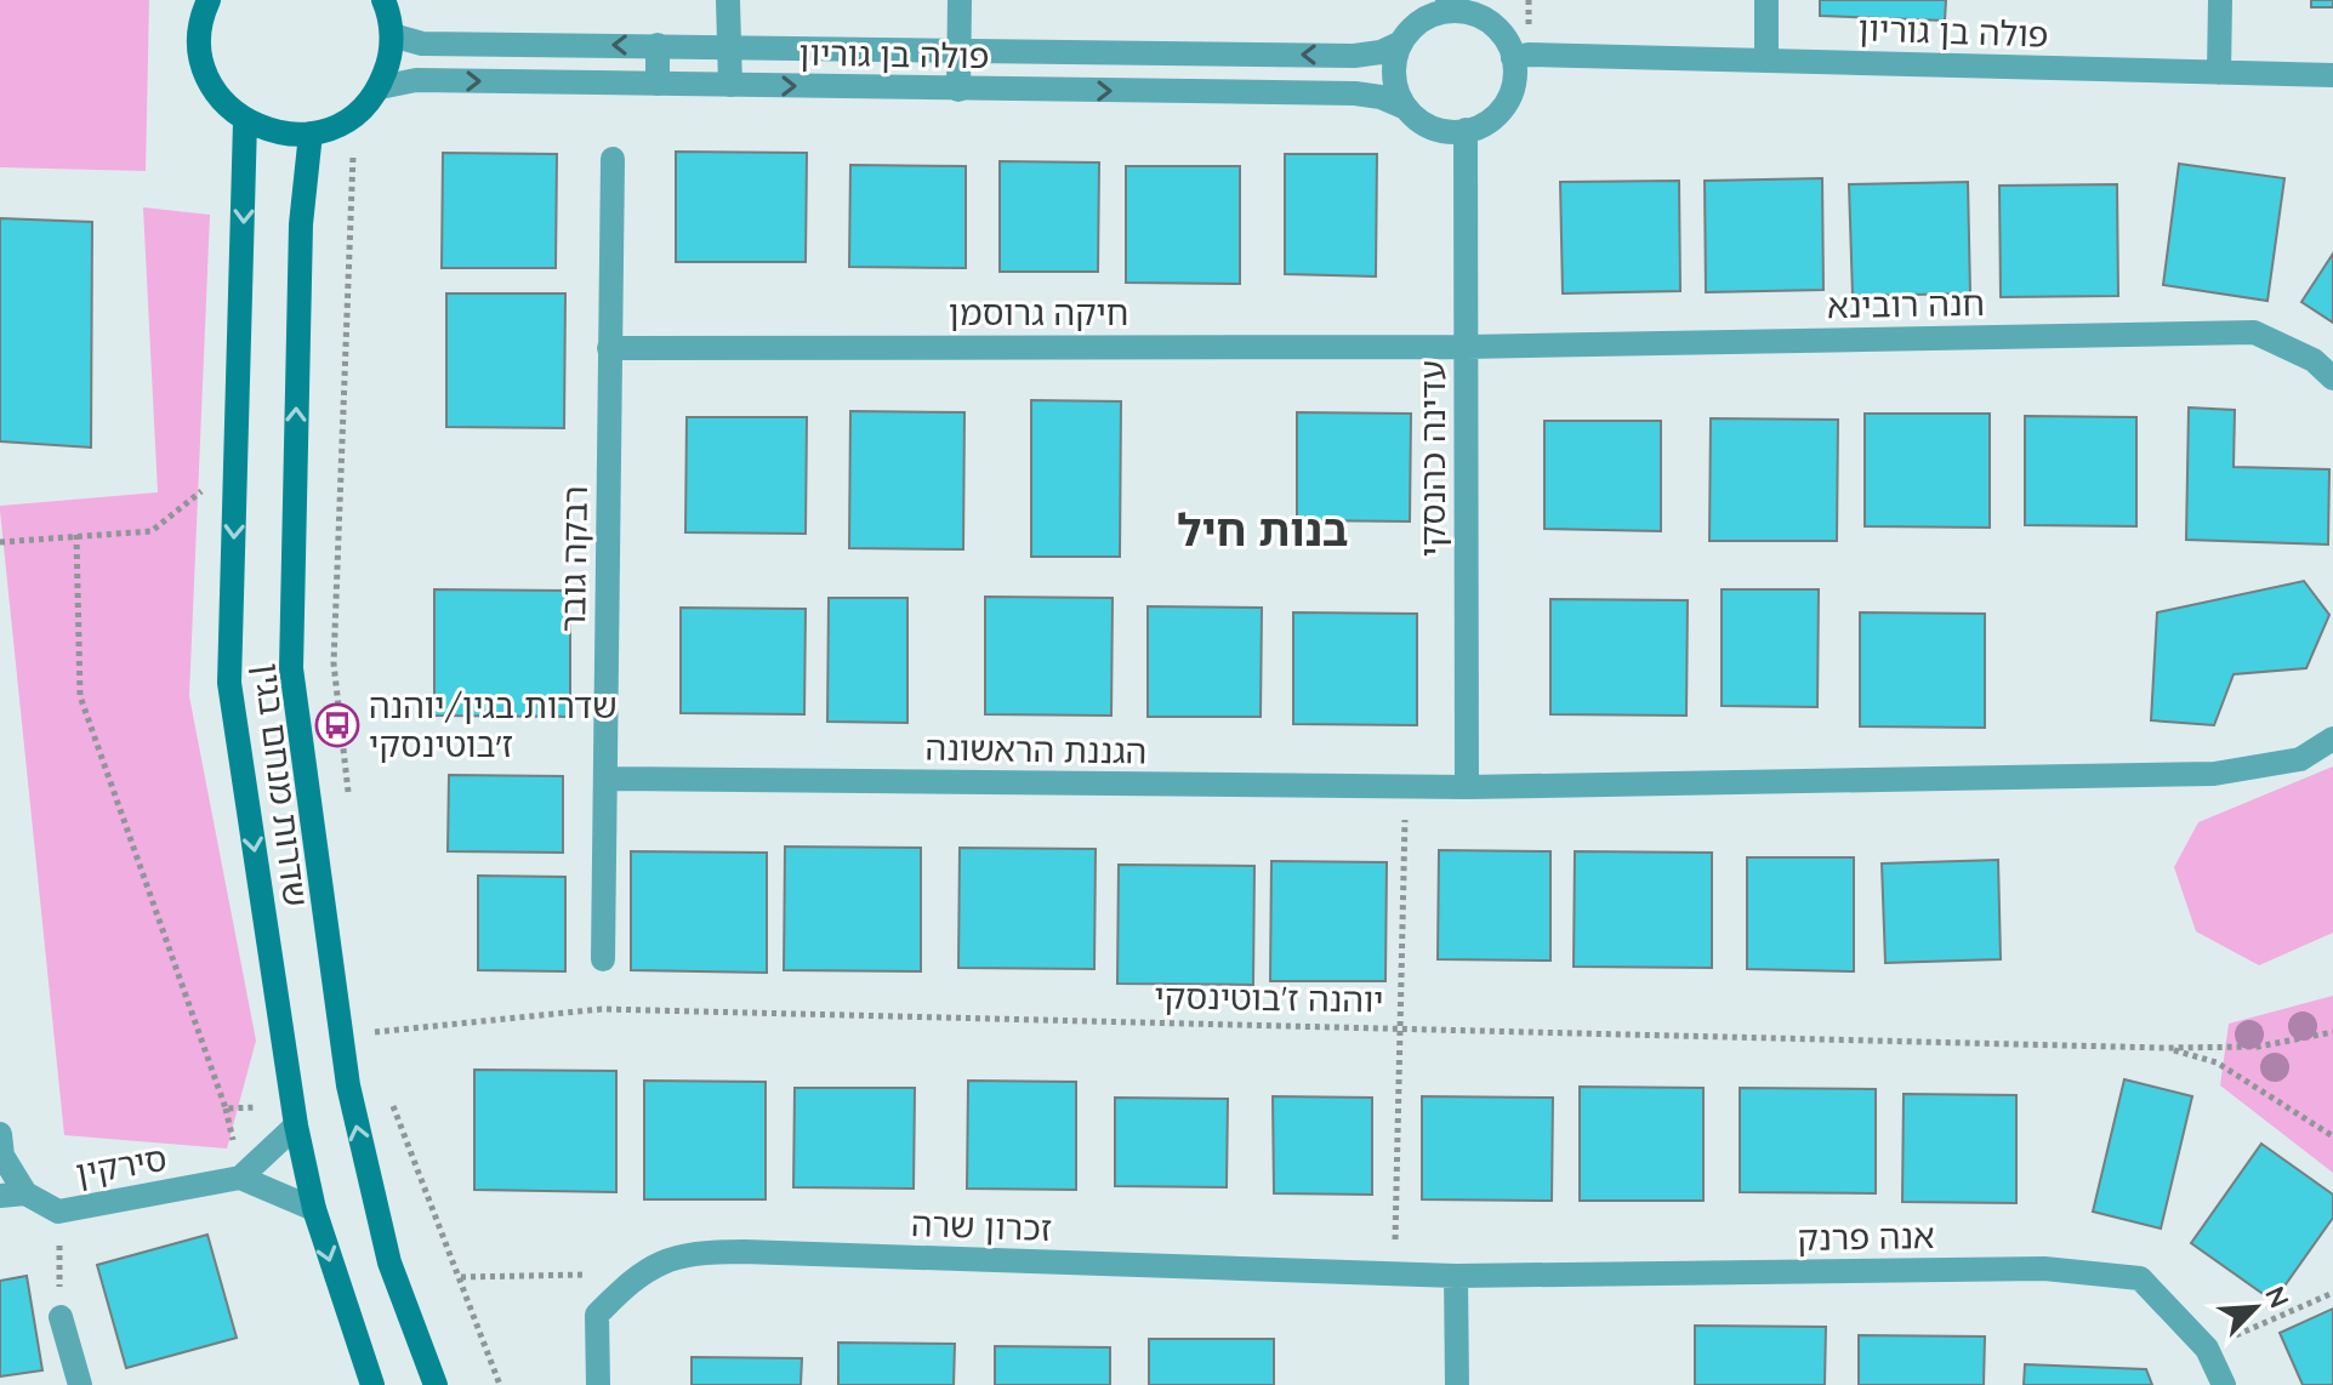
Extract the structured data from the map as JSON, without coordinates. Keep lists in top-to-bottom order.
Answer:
{
  "streets": {
    "street": [
      "פולה בן גוריון",
      "חנה רובינא",
      "חיקה גרוסמן",
      "עדינה כהנסקי",
      "רבקה גובר",
      "הגננת הראשונה",
      "שדרות מנחם בגין",
      "סירקין",
      "זכרון שרה",
      "אנה פרנק"
    ],
    "path": ["יוהנה ז'בוטינסקי"]
  },
  "crossings": [
    ["פולה בן גוריון", "עדינה כהנסקי"],
    ["חנה רובינא", "חיקה גרוסמן"],
    ["חנה רובינא", "עדינה כהנסקי"],
    ["חיקה גרוסמן", "עדינה כהנסקי"],
    ["חיקה גרוסמן", "רבקה גובר"],
    ["עדינה כהנסקי", "הגננת הראשונה"],
    ["רבקה גובר", "הגננת הראשונה"],
    ["זכרון שרה", "אנה פרנק"]
  ],
  "districts": ["בנות חיל"],
  "places": {
    "bus stop": ["שדרות בגין/יוהנה ז׳בוטינסקי"]
  },
  "north": "top right"
}
